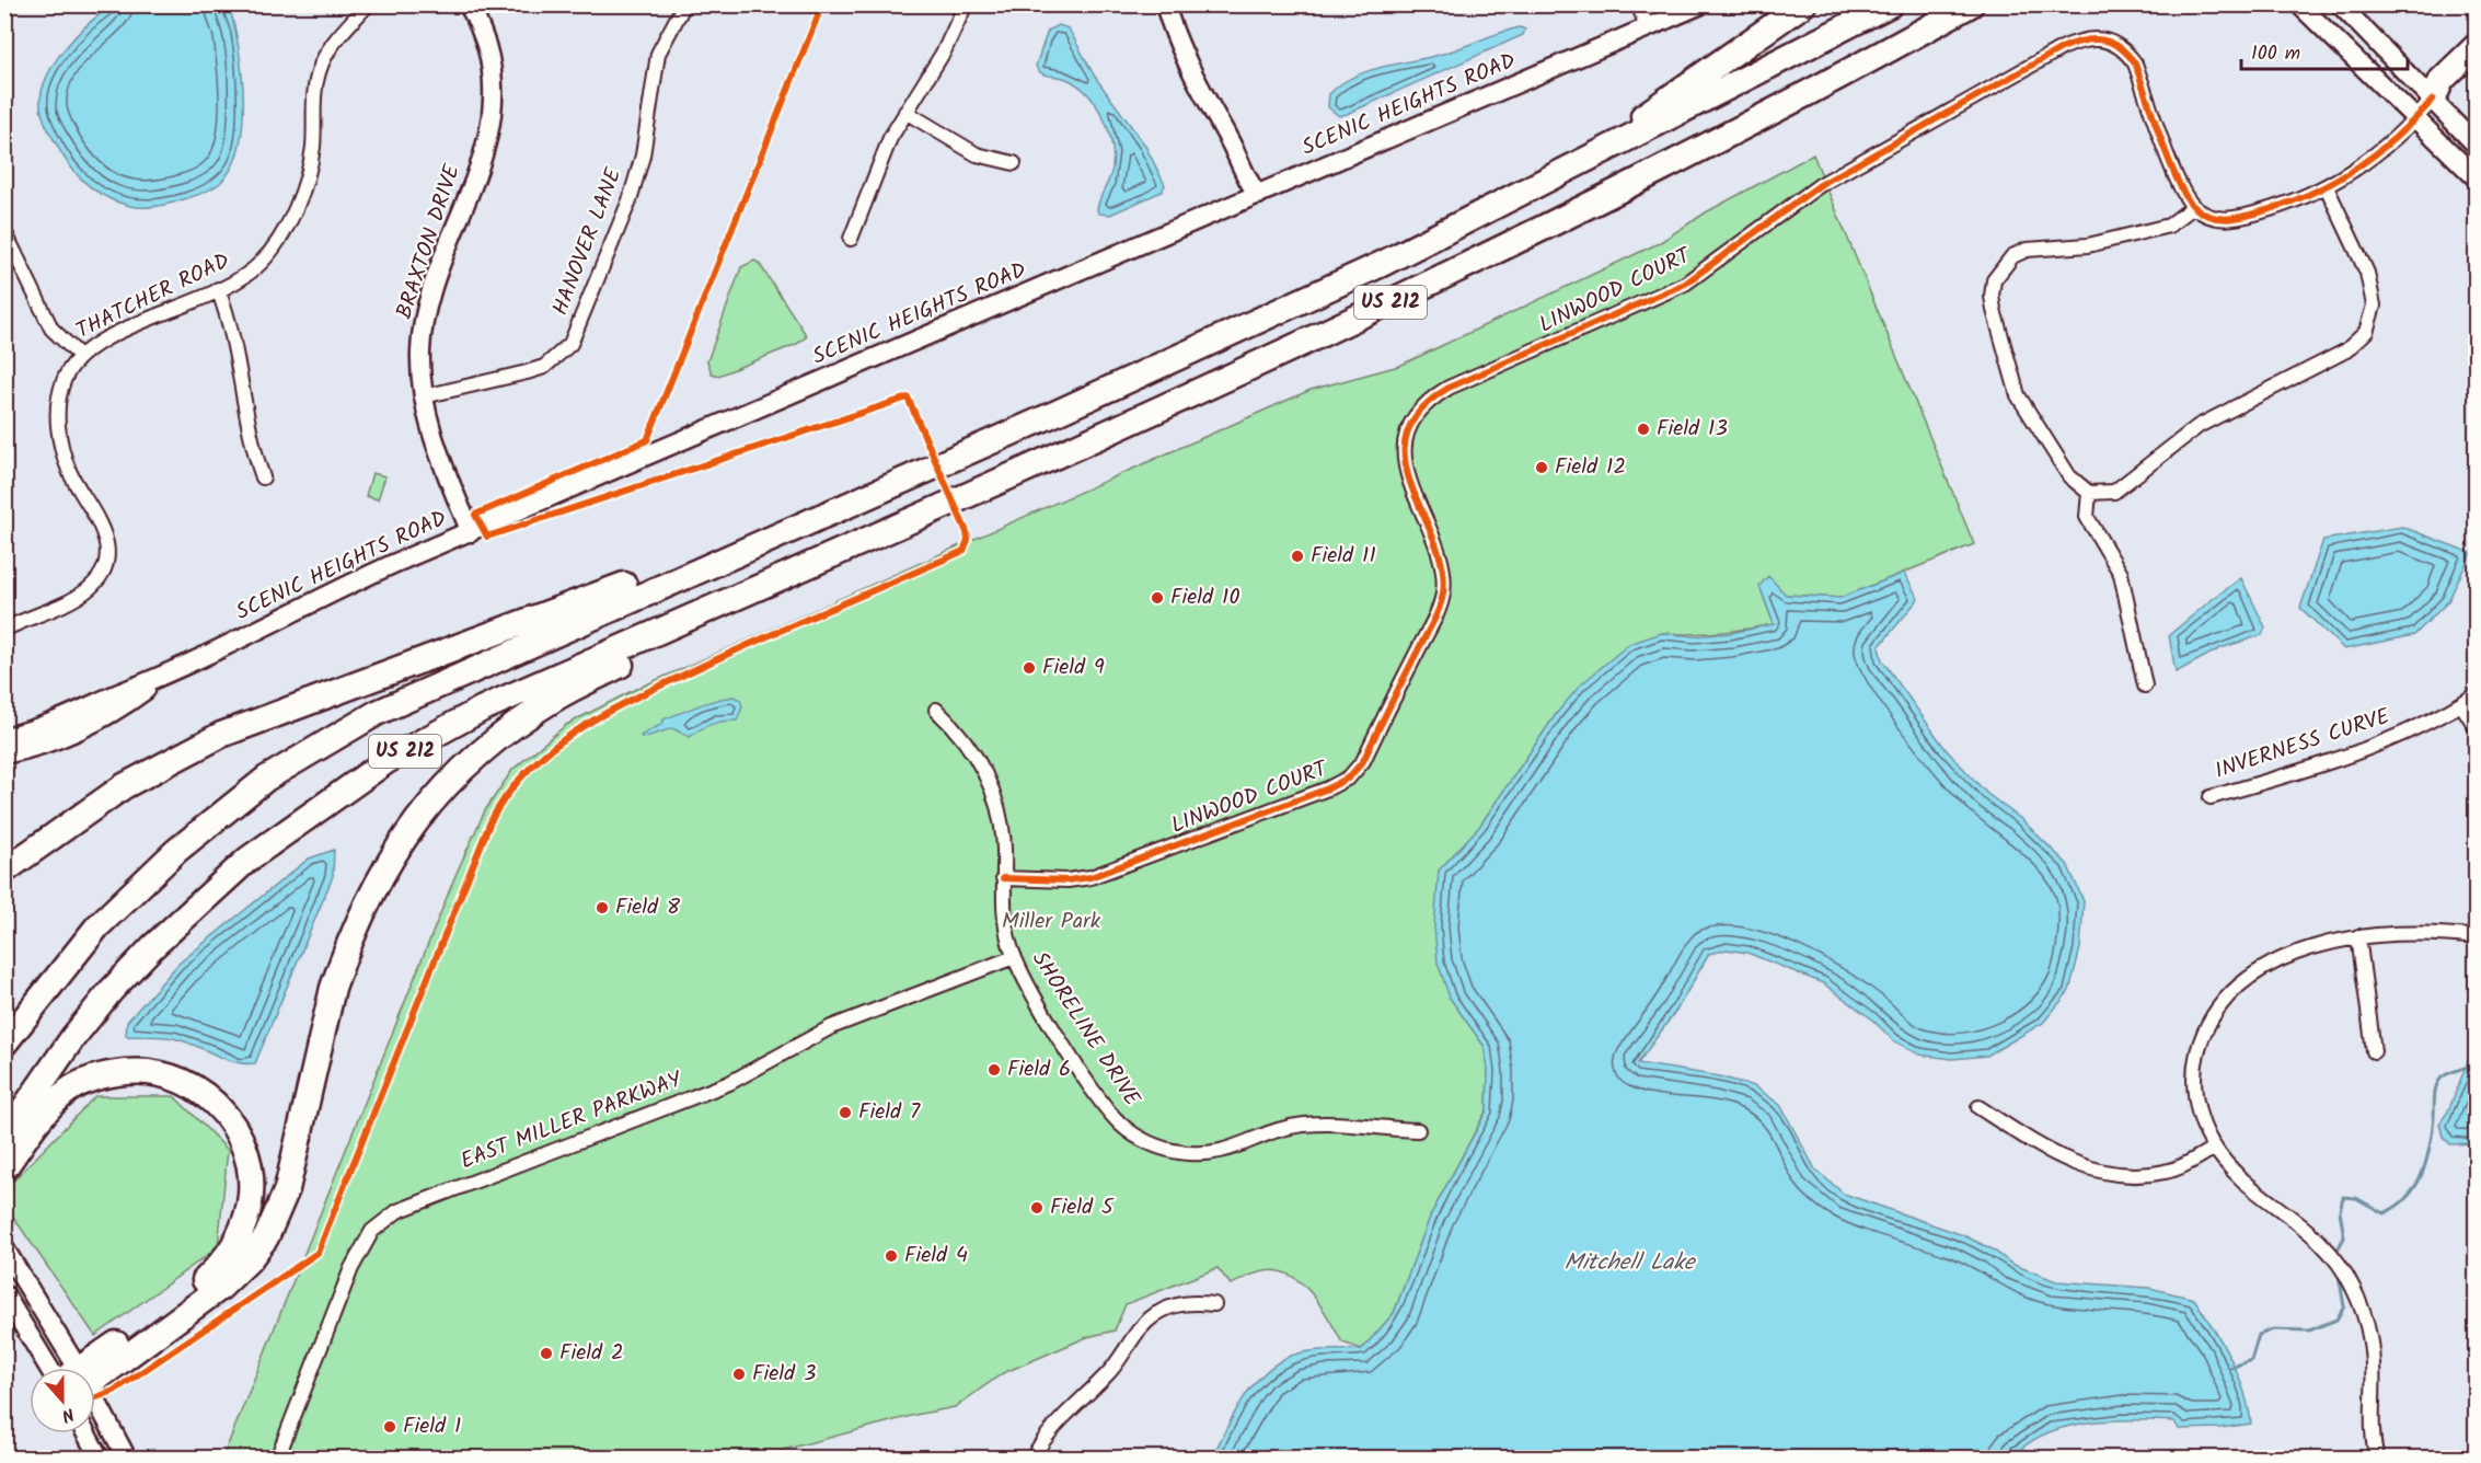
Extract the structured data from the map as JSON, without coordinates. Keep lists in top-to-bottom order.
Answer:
{
  "streets": {
    "highway": ["US 212"],
    "street": [
      "SCENIC HEIGHTS ROAD",
      "BRAXTON DRIVE",
      "HANOVER LANE",
      "LINWOOD COURT",
      "THATCHER ROAD",
      "INVERNESS CURVE",
      "SHORELINE DRIVE",
      "EAST MILLER PARKWAY"
    ]
  },
  "crossings": [
    ["SCENIC HEIGHTS ROAD", "BRAXTON DRIVE"],
    ["BRAXTON DRIVE", "HANOVER LANE"],
    ["LINWOOD COURT", "SHORELINE DRIVE"],
    ["SHORELINE DRIVE", "EAST MILLER PARKWAY"]
  ],
  "water": ["Mitchell Lake"],
  "parks": ["Miller Park"],
  "places": [
    "Field 13",
    "Field 12",
    "Field 11",
    "Field 10",
    "Field 9",
    "Field 8",
    "Field 6",
    "Field 7",
    "Field 5",
    "Field 4",
    "Field 2",
    "Field 3",
    "Field 1"
  ],
  "scale_bar": "100 m",
  "north": "bottom"
}
